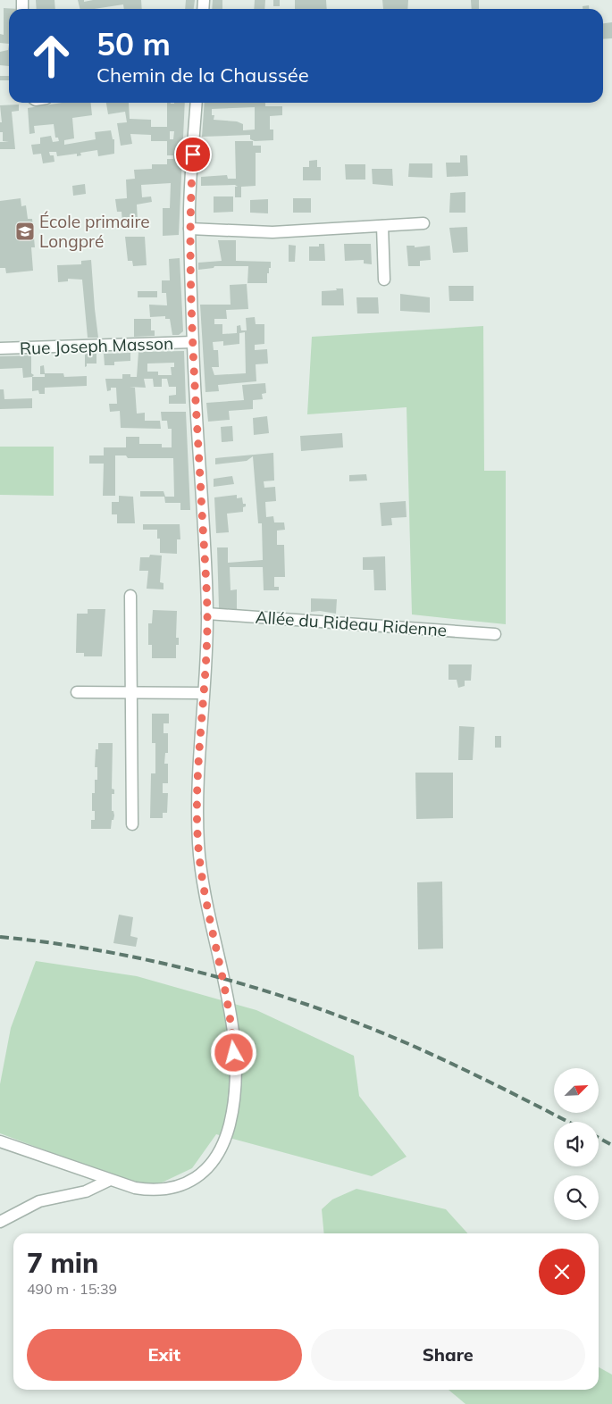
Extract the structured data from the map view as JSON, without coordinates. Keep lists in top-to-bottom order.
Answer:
{
  "streets": {
    "street": ["Rue Joseph Masson", "Allée du Rideau Ridenne"]
  },
  "places": {
    "school or university": ["École primaire Longpré"]
  },
  "north": "top right",
  "page": {
    "turn": ["50 m", "Chemin de la Chaussée"],
    "heading": ["7 min", "490 m · 15:39"],
    "buttons": ["Exit", "Share"]
  }
}
